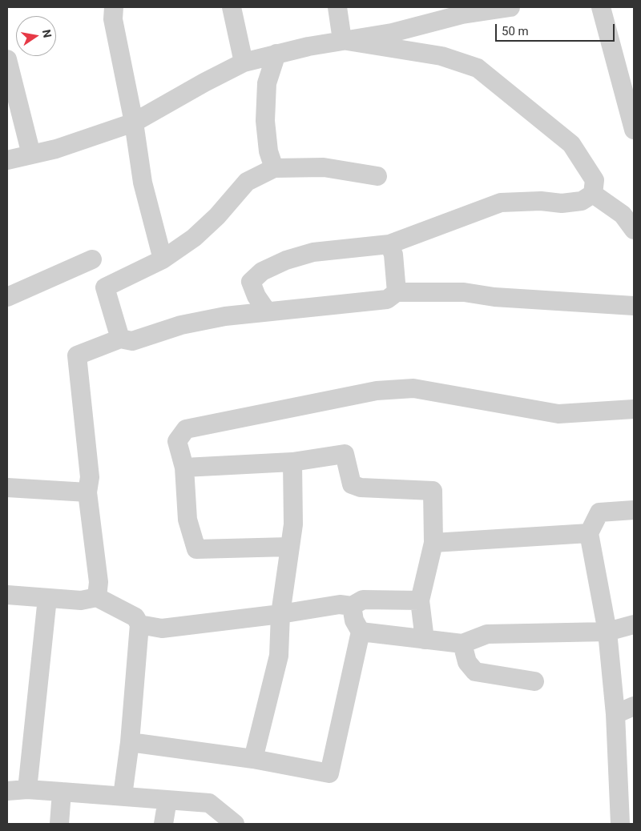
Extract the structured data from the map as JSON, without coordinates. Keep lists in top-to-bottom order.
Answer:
{
  "scale_bar": "50 m",
  "north": "right"
}
